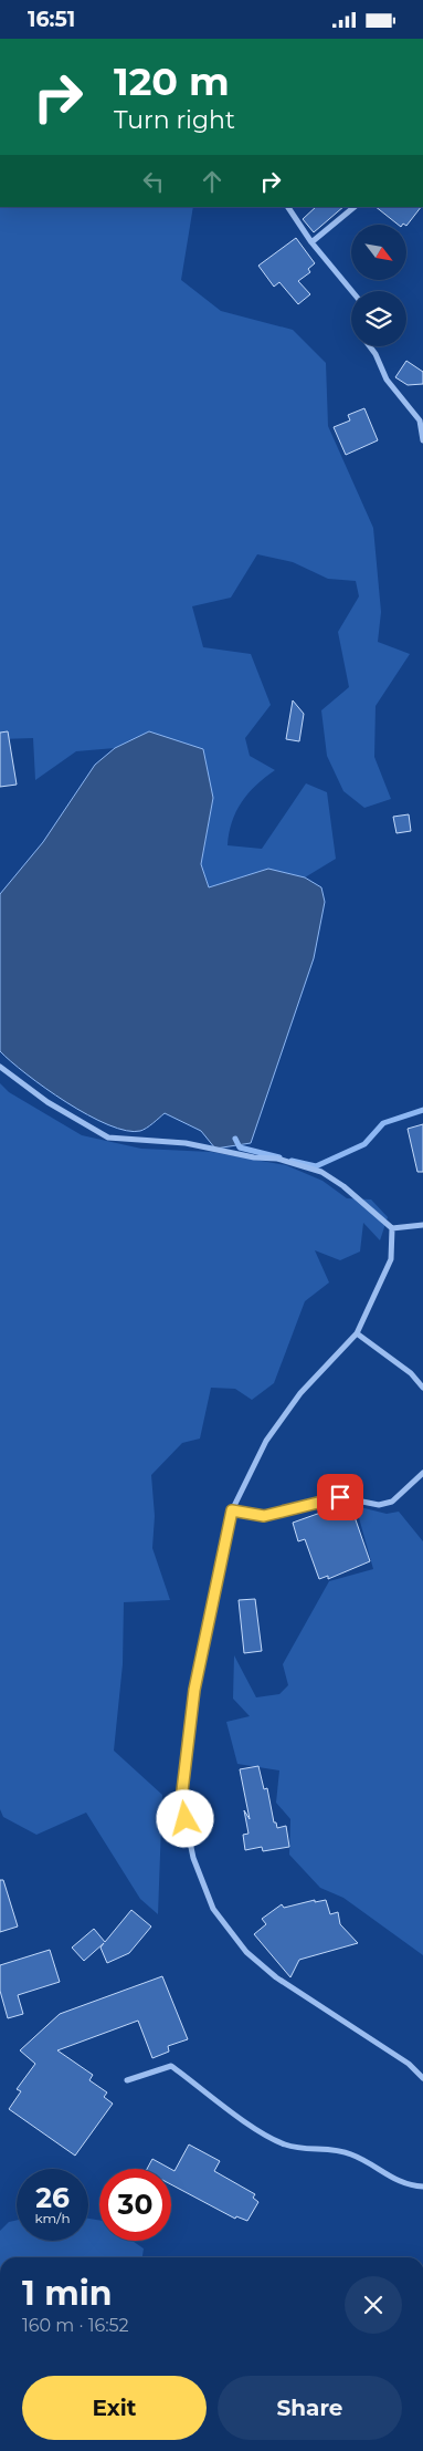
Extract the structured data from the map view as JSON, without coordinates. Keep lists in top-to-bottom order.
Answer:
{
  "north": "bottom right",
  "page": {
    "status": "16:51",
    "turn": ["120 m", "Turn right"],
    "speed": "26 km/h",
    "limit": "30",
    "heading": ["1 min", "160 m · 16:52"],
    "buttons": ["Exit", "Share"]
  }
}
